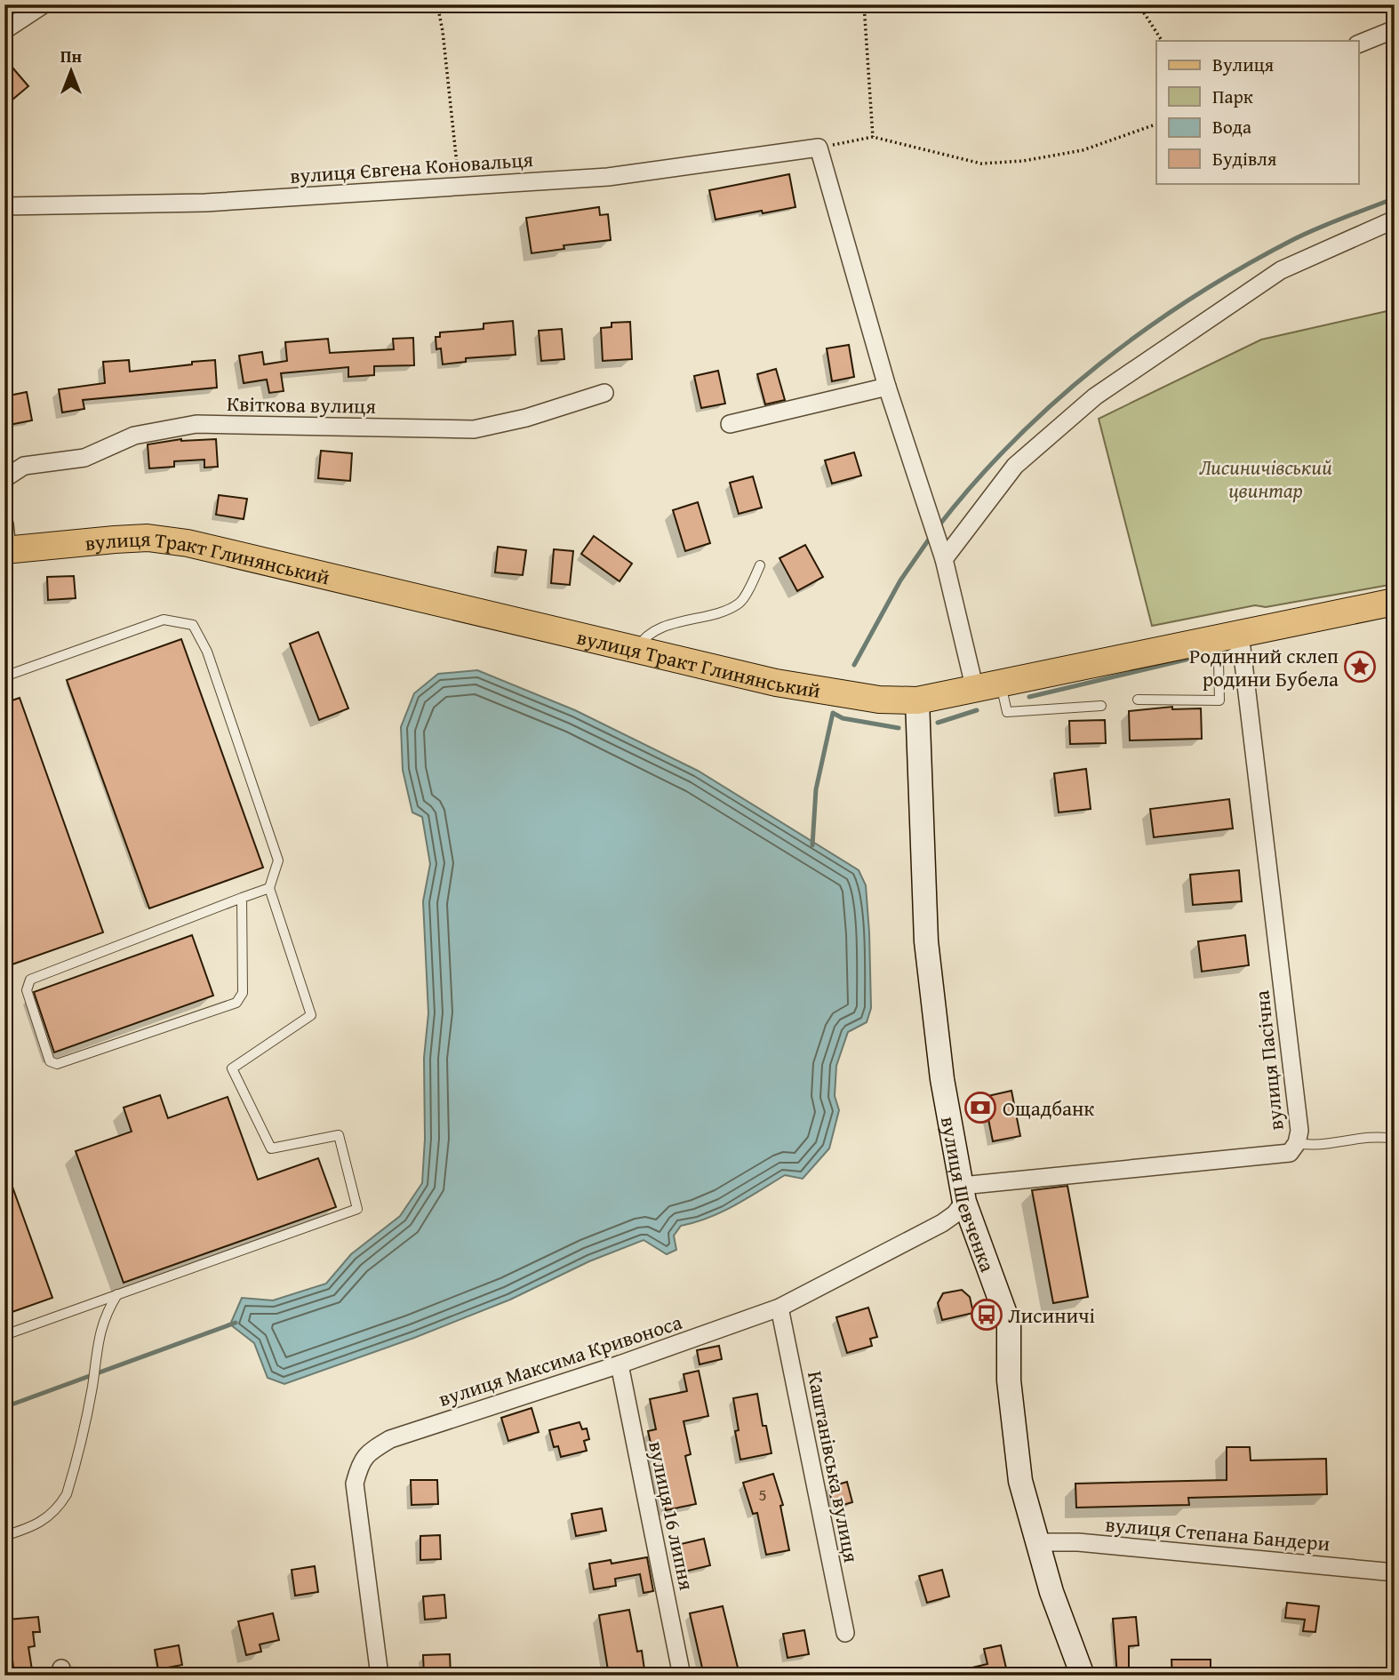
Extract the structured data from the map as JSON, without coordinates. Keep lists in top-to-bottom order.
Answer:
{
  "streets": {
    "main road": ["вулиця Тракт Глинянський", "вулиця Шевченка"],
    "street": [
      "вулиця Євгена Коновальця",
      "Квіткова вулиця",
      "вулиця Пасічна",
      "вулиця Максима Кривоноса",
      "Каштанівська вулиця",
      "вулиця 16 липня",
      "вулиця Степана Бандери"
    ]
  },
  "crossings": [
    ["вулиця Тракт Глинянський", "вулиця Пасічна"],
    ["вулиця Тракт Глинянський", "вулиця Шевченка"],
    ["вулиця Пасічна", "вулиця Шевченка"],
    ["вулиця Пасічна", "вулиця Максима Кривоноса"],
    ["вулиця Шевченка", "вулиця Максима Кривоноса"],
    ["вулиця Шевченка", "вулиця Степана Бандери"],
    ["вулиця Максима Кривоноса", "Каштанівська вулиця"],
    ["вулиця Максима Кривоноса", "вулиця 16 липня"]
  ],
  "parks": ["Лисиничівський цвинтар"],
  "places": {
    "place": ["Родинний склеп родини Бубела"],
    "bank": ["Ощадбанк"],
    "bus stop": ["Лисиничі"]
  },
  "house_numbers": ["5"],
  "legend": [
    "Вулиця",
    "Парк",
    "Вода",
    "Будівля"
  ],
  "north": "top"
}
